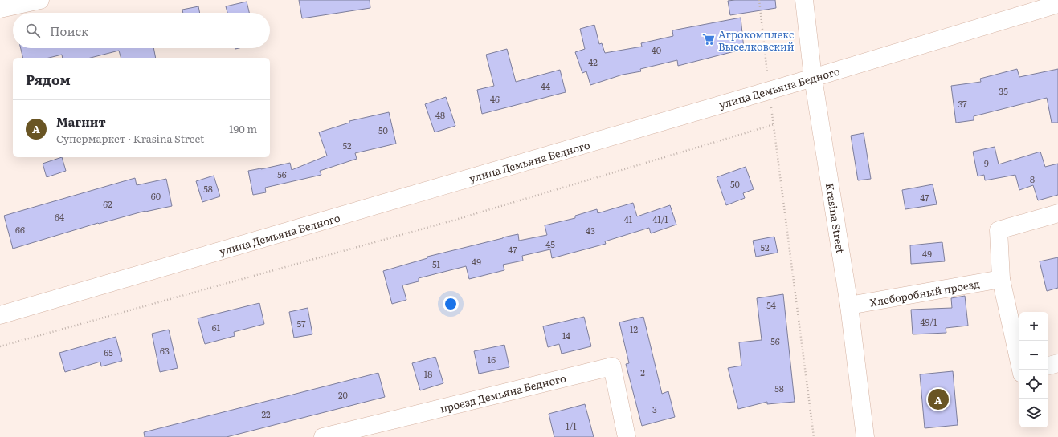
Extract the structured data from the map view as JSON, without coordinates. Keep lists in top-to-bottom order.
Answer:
{
  "streets": {
    "street": [
      "улица Демьяна Бедного",
      "Krasina Street",
      "Хлеборобный проезд",
      "проезд Демьяна Бедного"
    ]
  },
  "crossings": [
    ["улица Демьяна Бедного", "Krasina Street"],
    ["Krasina Street", "Хлеборобный проезд"]
  ],
  "places": {
    "supermarket": ["Агрокомплекс Выселковский"]
  },
  "house_numbers": [
    "40",
    "42",
    "44",
    "35",
    "46",
    "37",
    "48",
    "50",
    "52",
    "9",
    "56",
    "8",
    "50",
    "58",
    "60",
    "47",
    "62",
    "64",
    "41",
    "41/1",
    "66",
    "43",
    "45",
    "52",
    "47",
    "49",
    "49",
    "51",
    "54",
    "49/1",
    "57",
    "61",
    "12",
    "14",
    "56",
    "63",
    "65",
    "16",
    "2",
    "18",
    "58",
    "20",
    "3",
    "22",
    "1/1"
  ],
  "page": {
    "search": "Поиск",
    "heading": "Рядом",
    "list": [
      {
        "mark": "A",
        "name": "Магнит",
        "note": "Супермаркет · Krasina Street",
        "value": "190 m"
      }
    ],
    "map_buttons": ["+", "−"],
    "pins": "A"
  }
}
